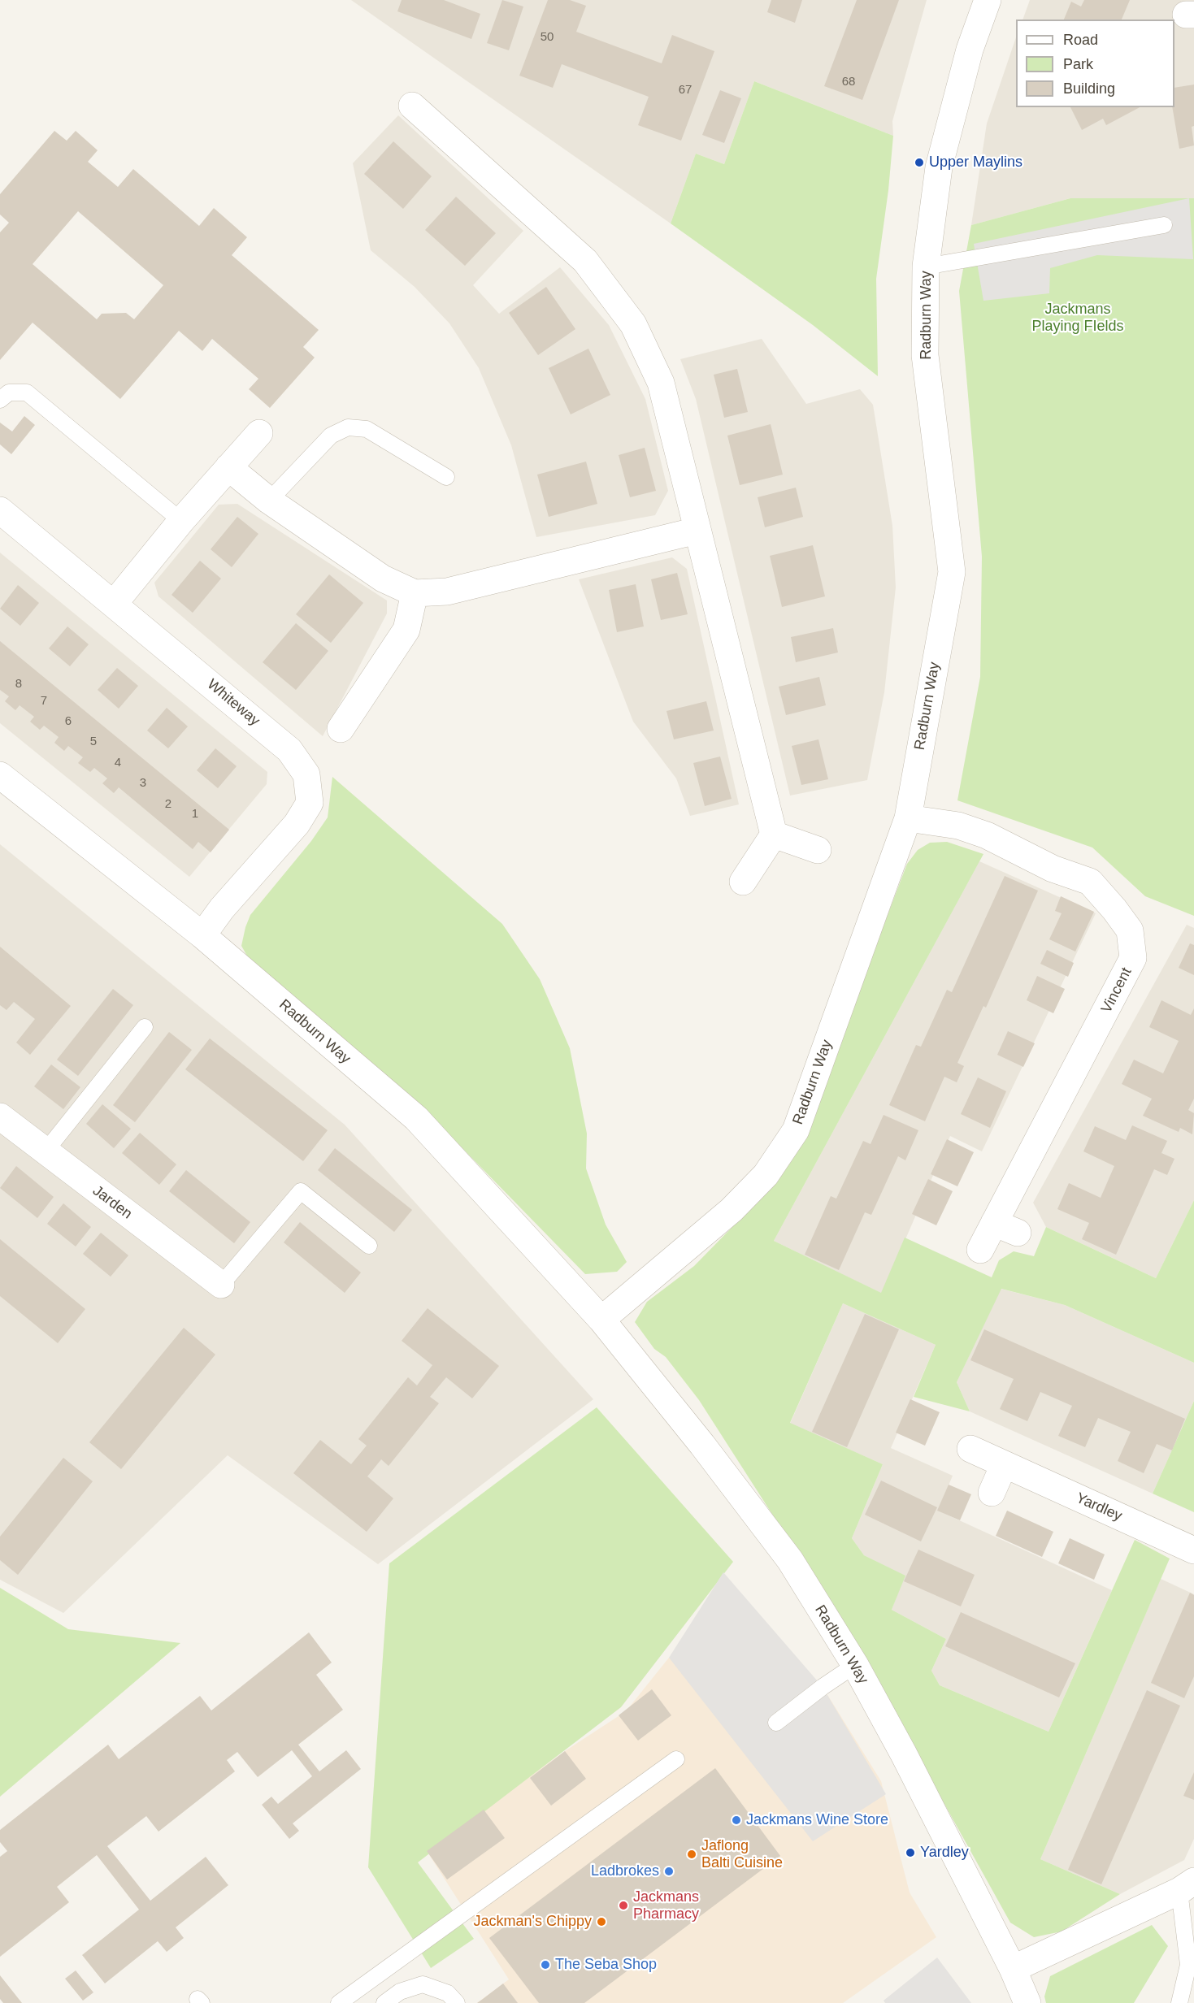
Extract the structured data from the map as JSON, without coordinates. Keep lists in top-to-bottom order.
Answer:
{
  "streets": {
    "street": [
      "Radburn Way",
      "Whiteway",
      "Vincent",
      "Jarden",
      "Yardley"
    ]
  },
  "crossings": [
    ["Radburn Way", "Whiteway"],
    ["Radburn Way", "Vincent"]
  ],
  "parks": ["Jackmans Playing FIelds"],
  "places": [
    "Upper Maylins",
    "Jackmans Wine Store",
    "Yardley",
    "Jaflong Balti Cuisine",
    "Ladbrokes",
    "Jackmans Pharmacy",
    "Jackman's Chippy",
    "The Seba Shop"
  ],
  "house_numbers": [
    "50",
    "68",
    "67",
    "8",
    "7",
    "6",
    "5",
    "4",
    "3",
    "2",
    "1"
  ],
  "legend": ["Road", "Park", "Building"]
}
